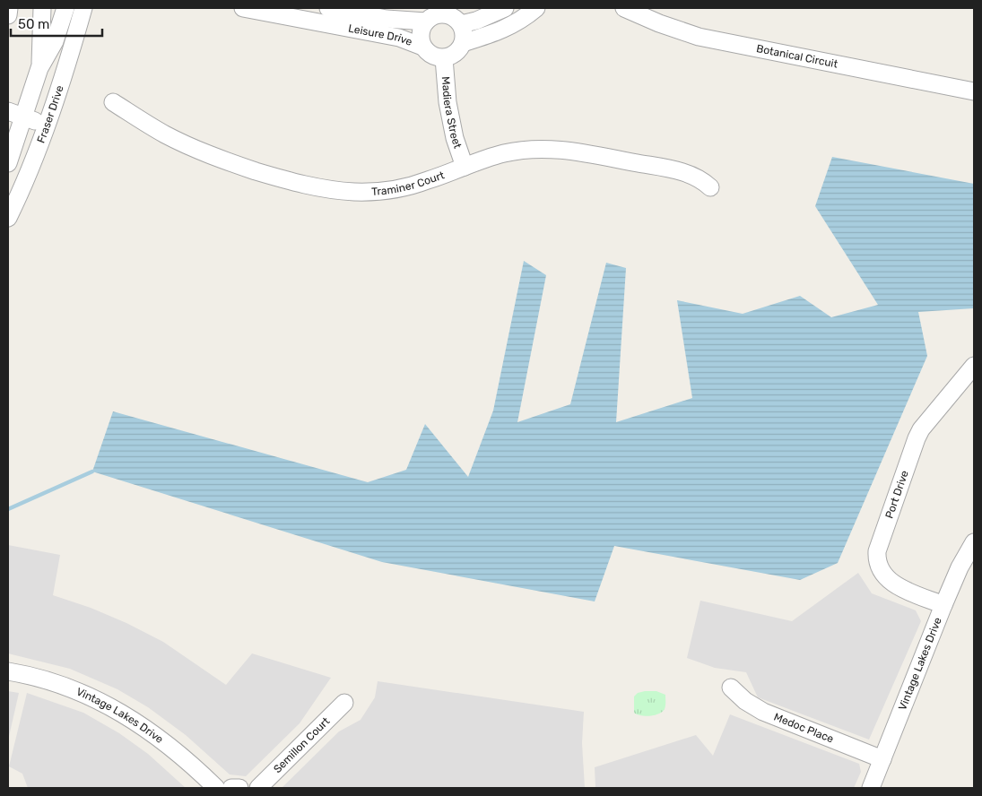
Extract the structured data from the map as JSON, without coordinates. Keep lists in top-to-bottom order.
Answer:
{
  "streets": {
    "street": [
      "Leisure Drive",
      "Botanical Circuit",
      "Madiera Street",
      "Fraser Drive",
      "Traminer Court",
      "Port Drive",
      "Vintage Lakes Drive",
      "Medoc Place",
      "Semillon Court"
    ]
  },
  "crossings": [
    ["Leisure Drive", "Madiera Street"],
    ["Madiera Street", "Traminer Court"],
    ["Port Drive", "Vintage Lakes Drive"],
    ["Vintage Lakes Drive", "Medoc Place"]
  ],
  "scale_bar": "50 m"
}
